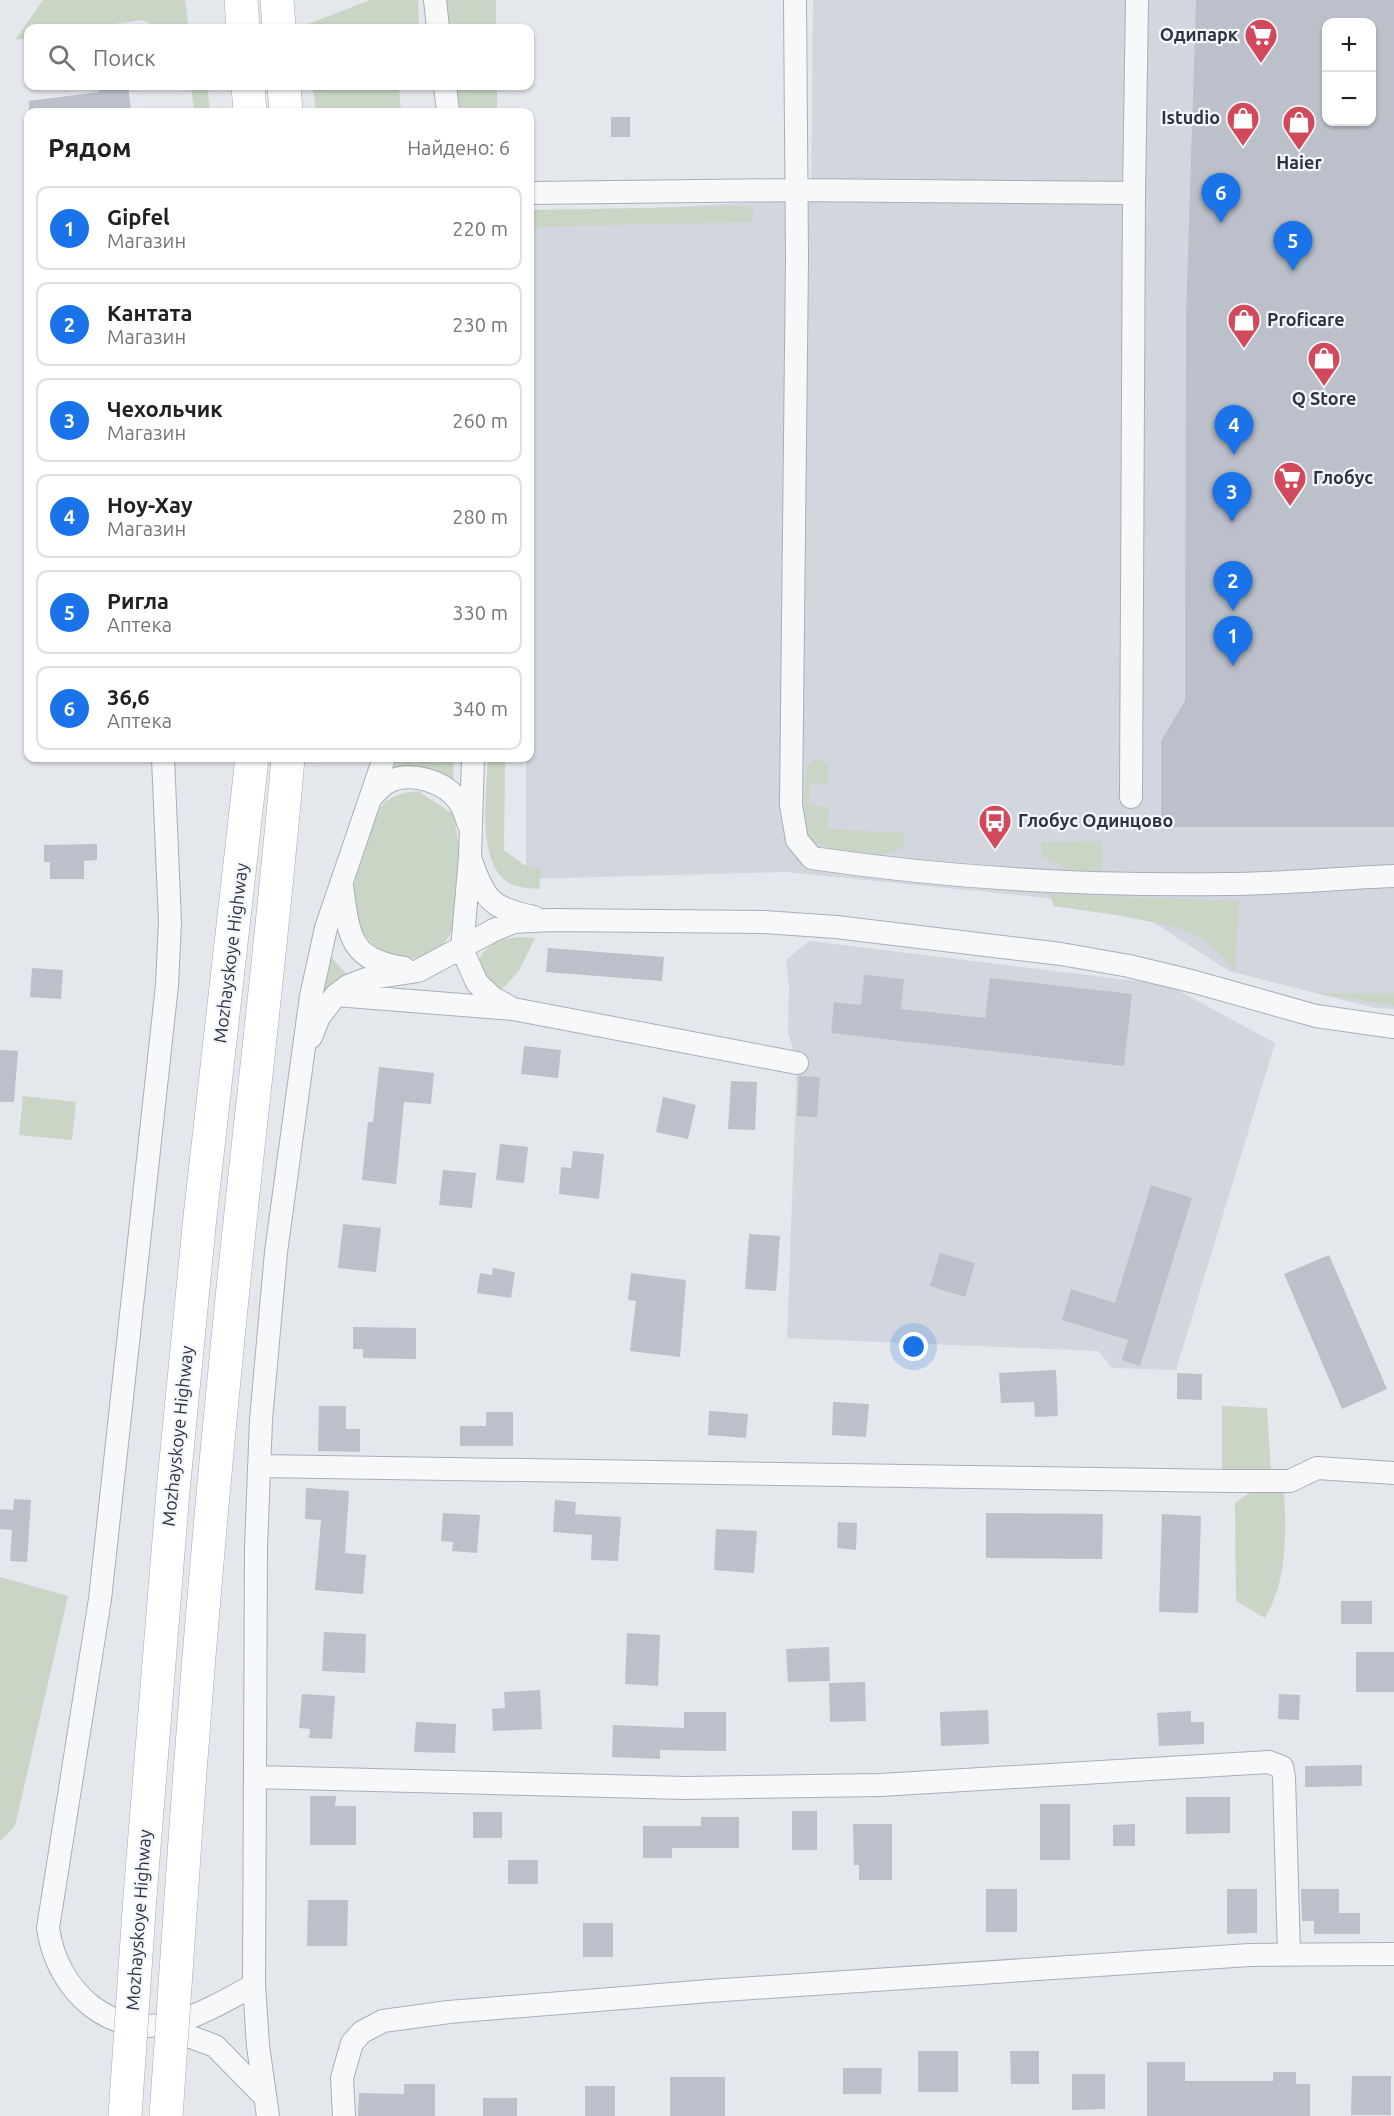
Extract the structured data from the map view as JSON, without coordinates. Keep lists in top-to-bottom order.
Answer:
{
  "streets": {
    "main road": ["Mozhayskoye Highway"]
  },
  "places": {
    "supermarket": ["Одипарк", "Глобус"],
    "shop": [
      "Istudio",
      "Haier",
      "Proficare",
      "Q Store"
    ],
    "bus stop": ["Глобус Одинцово"]
  },
  "page": {
    "map_buttons": ["+", "−"],
    "search": "Поиск",
    "heading": ["Рядом", "Найдено: 6"],
    "pins": [
      "6",
      "5",
      "4",
      "3",
      "2",
      "1"
    ],
    "list": [
      {
        "mark": "1",
        "name": "Gipfel",
        "note": "Магазин",
        "value": "220 m"
      },
      {
        "mark": "2",
        "name": "Кантата",
        "note": "Магазин",
        "value": "230 m"
      },
      {
        "mark": "3",
        "name": "Чехольчик",
        "note": "Магазин",
        "value": "260 m"
      },
      {
        "mark": "4",
        "name": "Ноу-Хау",
        "note": "Магазин",
        "value": "280 m"
      },
      {
        "mark": "5",
        "name": "Ригла",
        "note": "Аптека",
        "value": "330 m"
      },
      {
        "mark": "6",
        "name": "36,6",
        "note": "Аптека",
        "value": "340 m"
      }
    ]
  }
}
